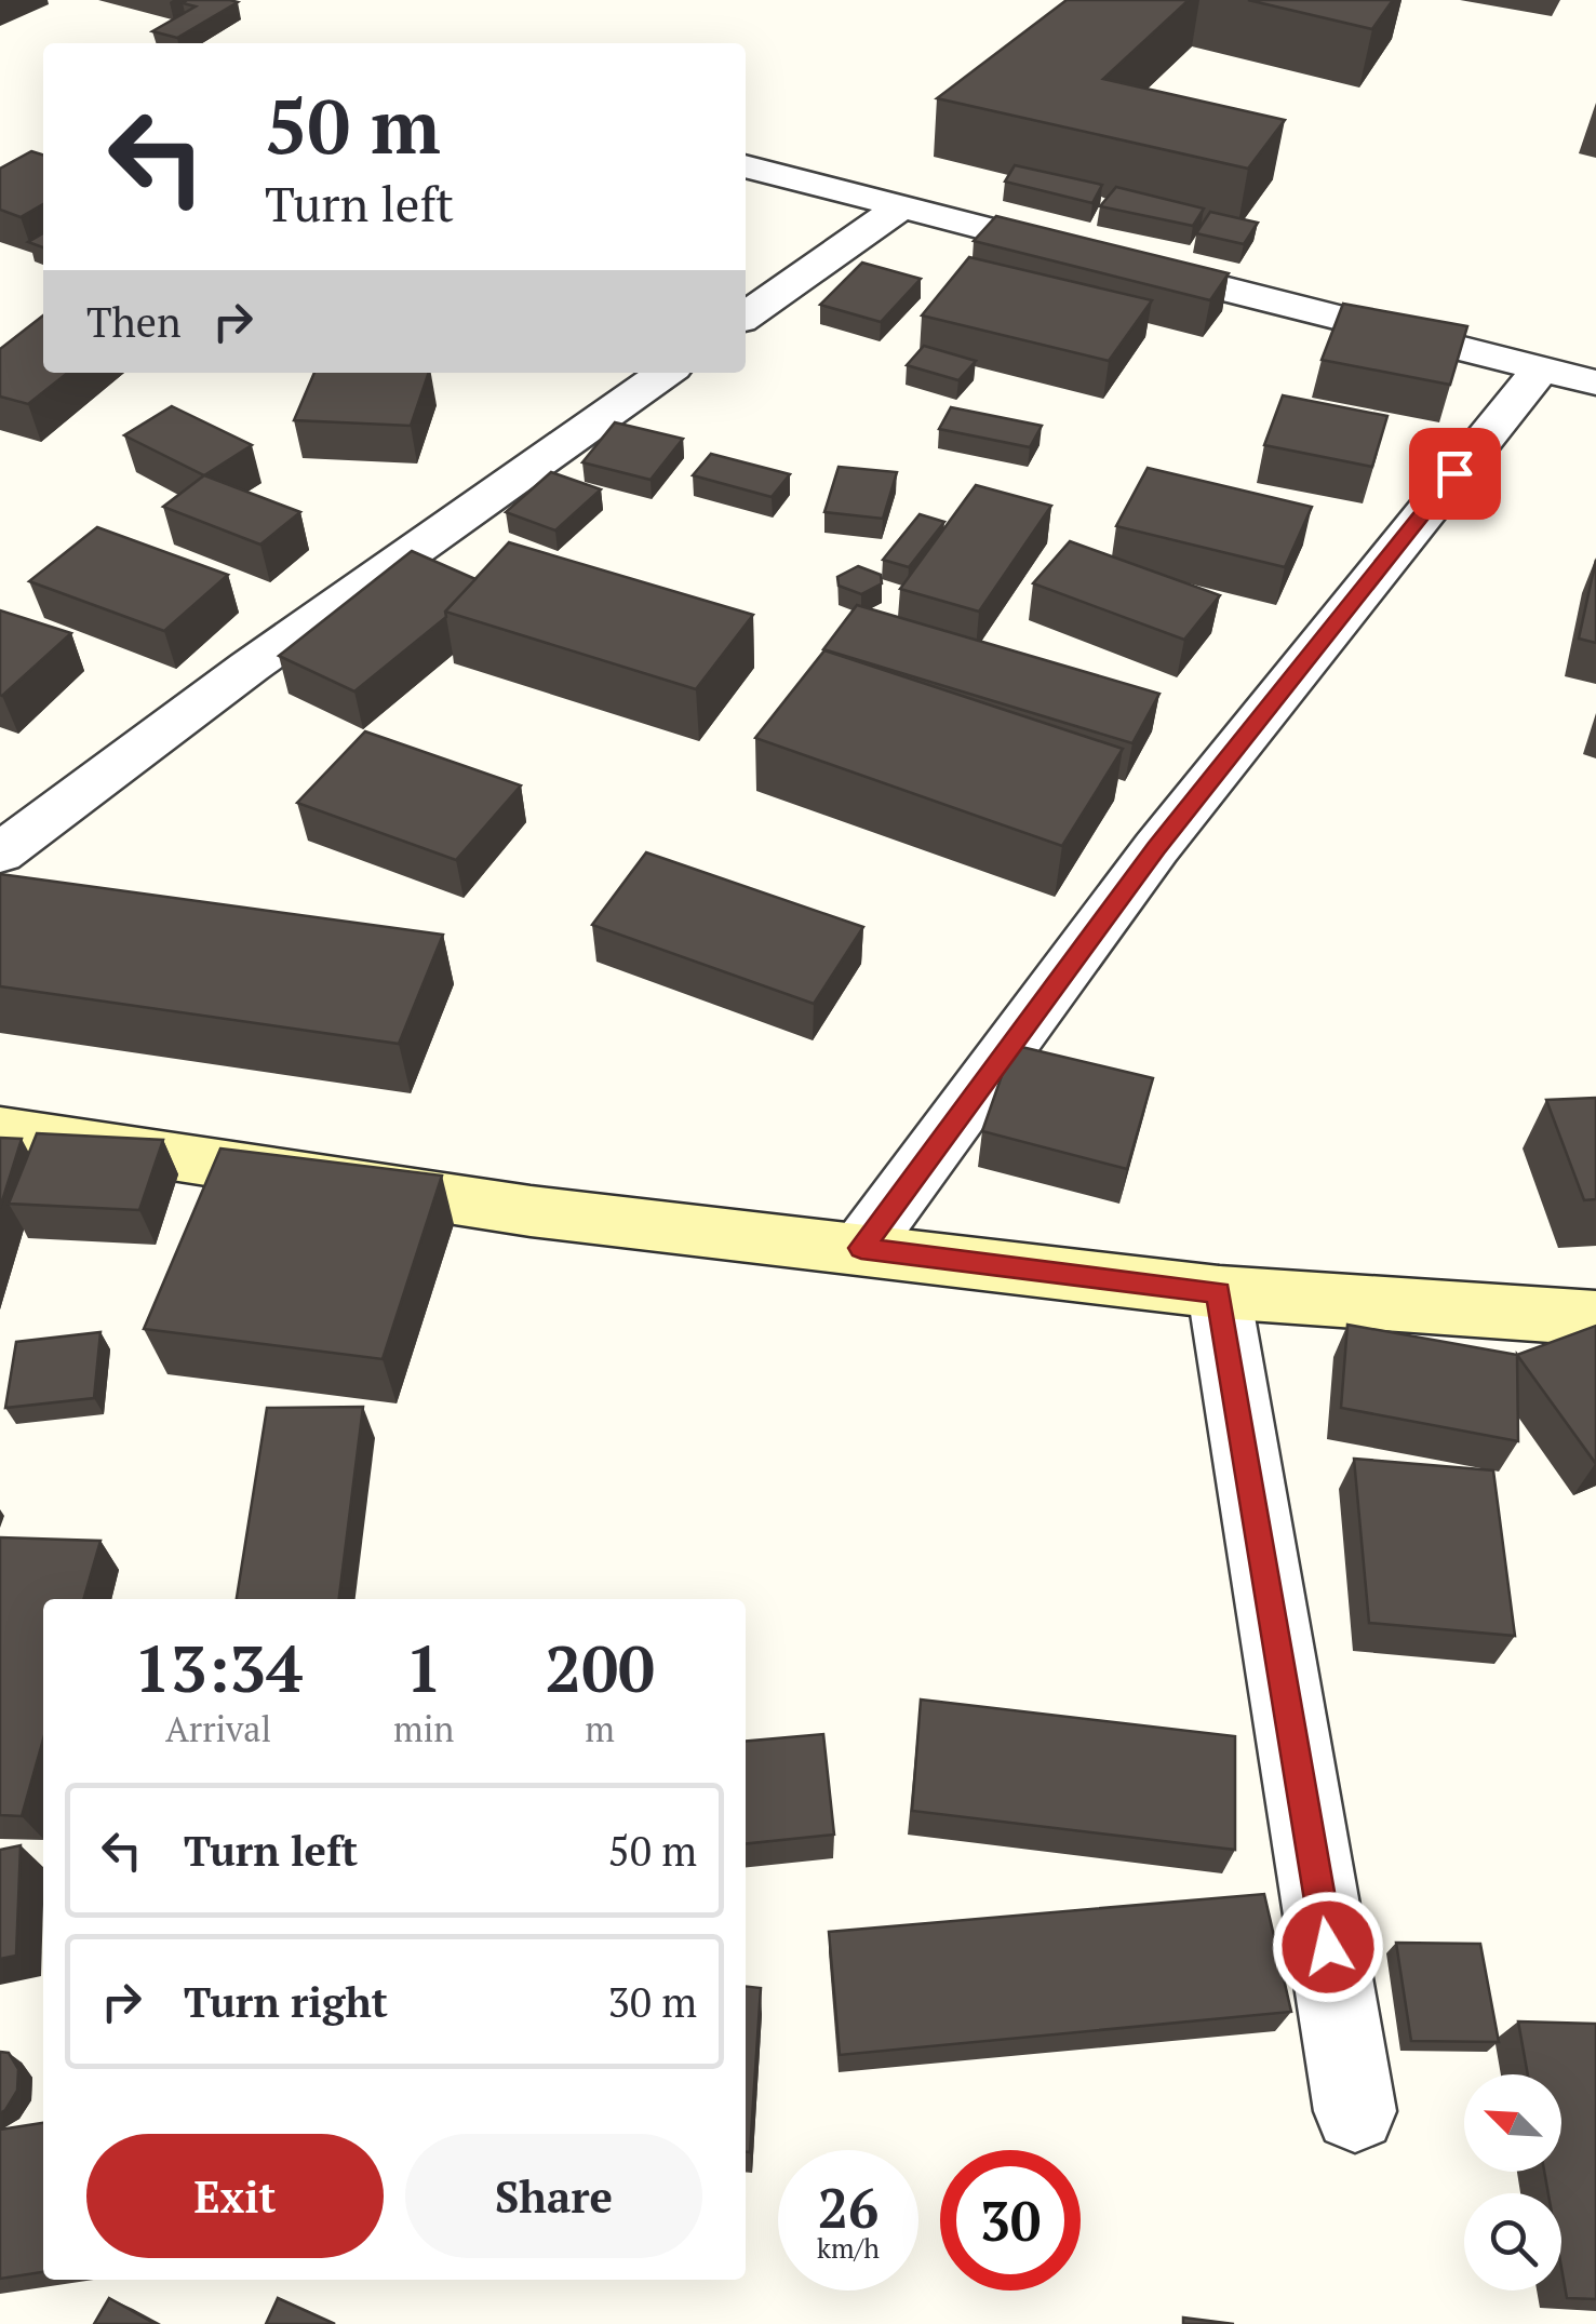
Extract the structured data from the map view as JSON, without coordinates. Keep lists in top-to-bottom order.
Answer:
{
  "north": "top left",
  "page": {
    "turn": ["50 m", "Turn left"],
    "then": "Then",
    "eta": [
      "13:34",
      "Arrival",
      "1",
      "min",
      "200",
      "m"
    ],
    "list": [
      {
        "name": "Turn left",
        "value": "50 m"
      },
      {
        "name": "Turn right",
        "value": "30 m"
      }
    ],
    "buttons": ["Exit", "Share"],
    "speed": "26 km/h",
    "limit": "30"
  }
}
